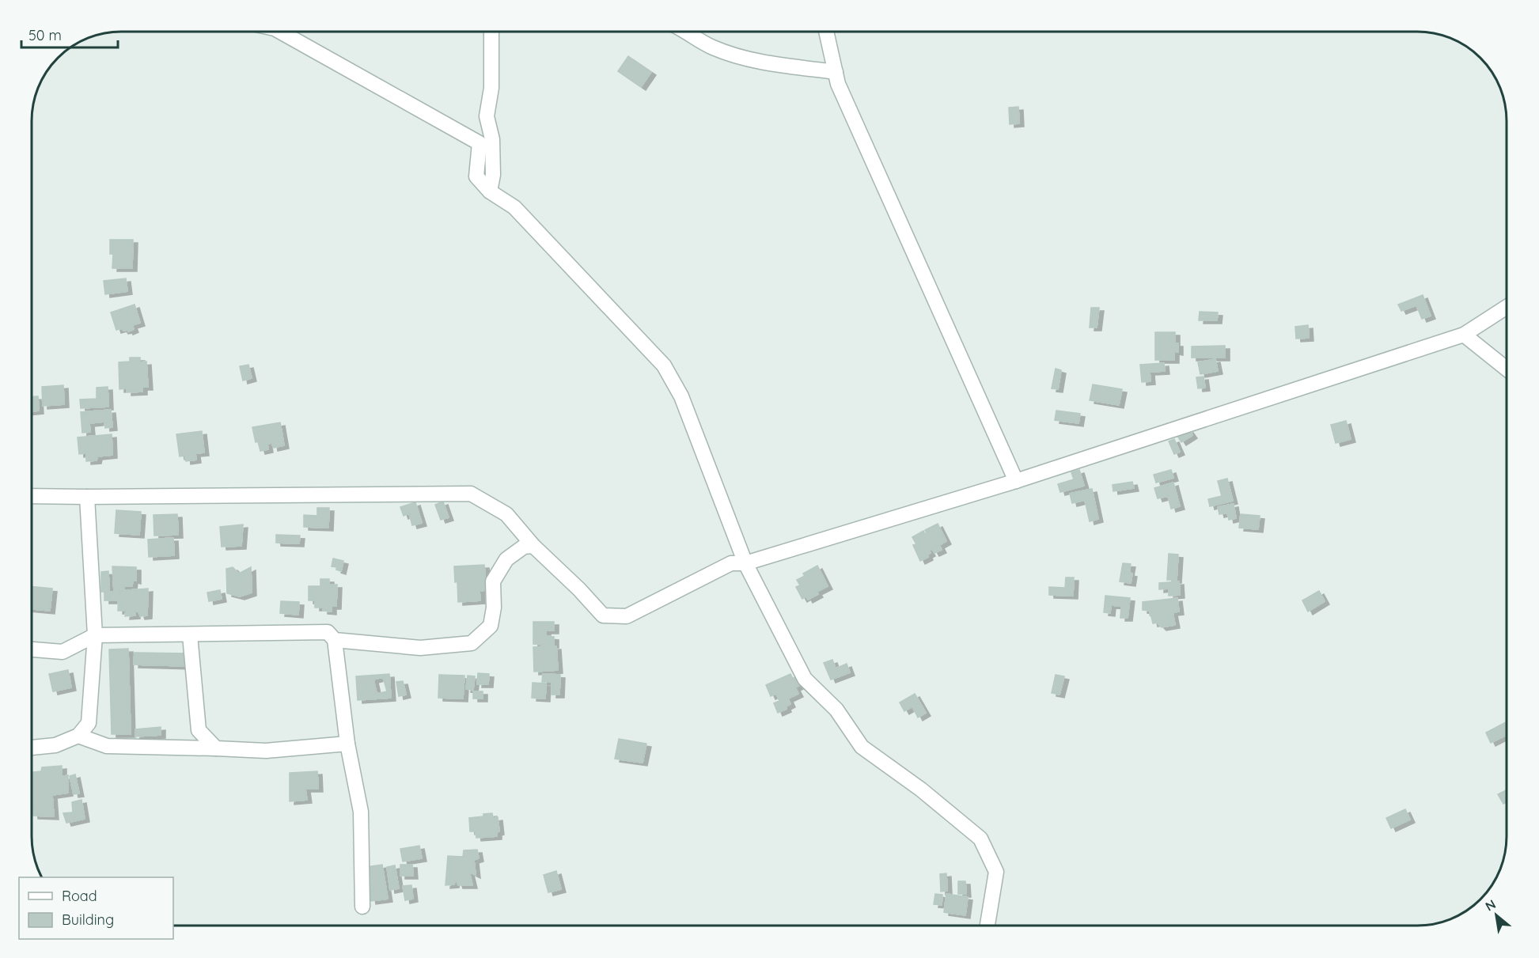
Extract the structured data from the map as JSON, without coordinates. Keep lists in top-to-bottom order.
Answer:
{
  "legend": ["Road", "Building"],
  "scale_bar": "50 m",
  "north": "top left"
}
